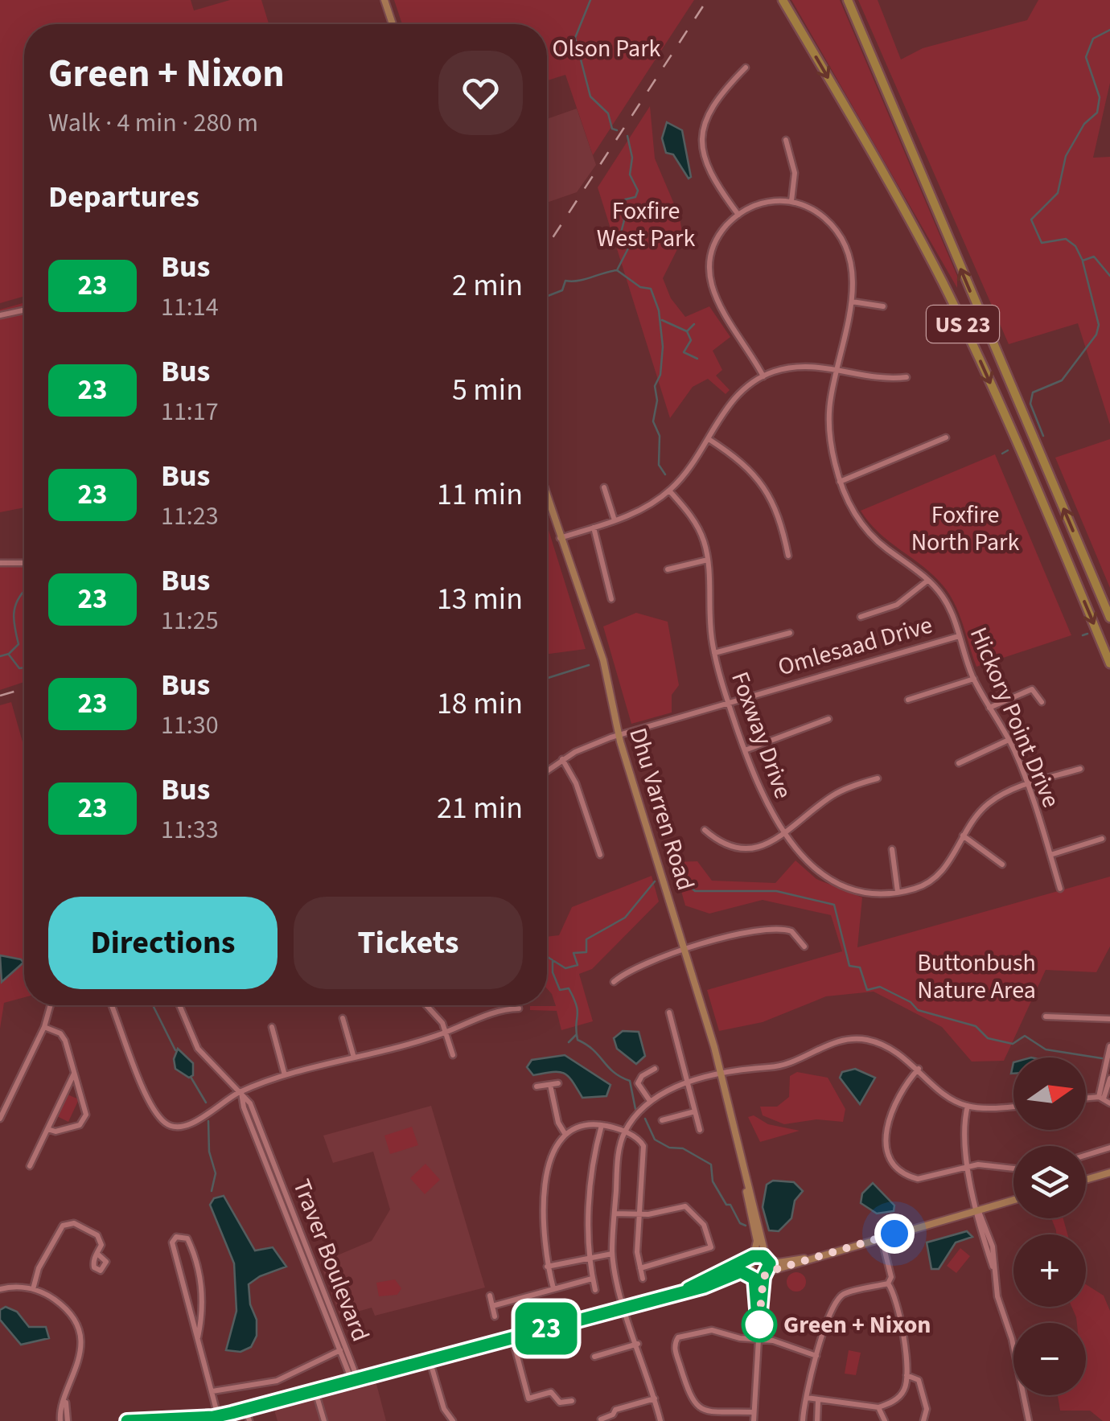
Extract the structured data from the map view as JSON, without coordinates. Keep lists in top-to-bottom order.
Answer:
{
  "streets": {
    "highway": ["US 23"],
    "main road": ["Dhu Varren Road"],
    "street": [
      "Omlesaad Drive",
      "Hickory Point Drive",
      "Foxway Drive",
      "Traver Boulevard"
    ]
  },
  "crossings": [
    ["Omlesaad Drive", "Hickory Point Drive"],
    ["Omlesaad Drive", "Foxway Drive"],
    ["Omlesaad Drive", "Dhu Varren Road"],
    ["Hickory Point Drive", "Foxway Drive"]
  ],
  "parks": [
    "Olson Park",
    "Foxfire West Park",
    "Foxfire North Park",
    "Buttonbush Nature Area"
  ],
  "places": ["Green + Nixon"],
  "lines": ["bus line 23"],
  "north": "right",
  "page": {
    "on_map": "23",
    "heading": [
      ["Green + Nixon", "Walk · 4 min · 280 m"],
      "Departures"
    ],
    "list": [
      {
        "mark": "23",
        "name": "Bus",
        "note": "11:14",
        "value": "2 min"
      },
      {
        "mark": "23",
        "name": "Bus",
        "note": "11:17",
        "value": "5 min"
      },
      {
        "mark": "23",
        "name": "Bus",
        "note": "11:23",
        "value": "11 min"
      },
      {
        "mark": "23",
        "name": "Bus",
        "note": "11:25",
        "value": "13 min"
      },
      {
        "mark": "23",
        "name": "Bus",
        "note": "11:30",
        "value": "18 min"
      },
      {
        "mark": "23",
        "name": "Bus",
        "note": "11:33",
        "value": "21 min"
      }
    ],
    "buttons": ["Directions", "Tickets"],
    "map_buttons": ["+", "−"]
  }
}
